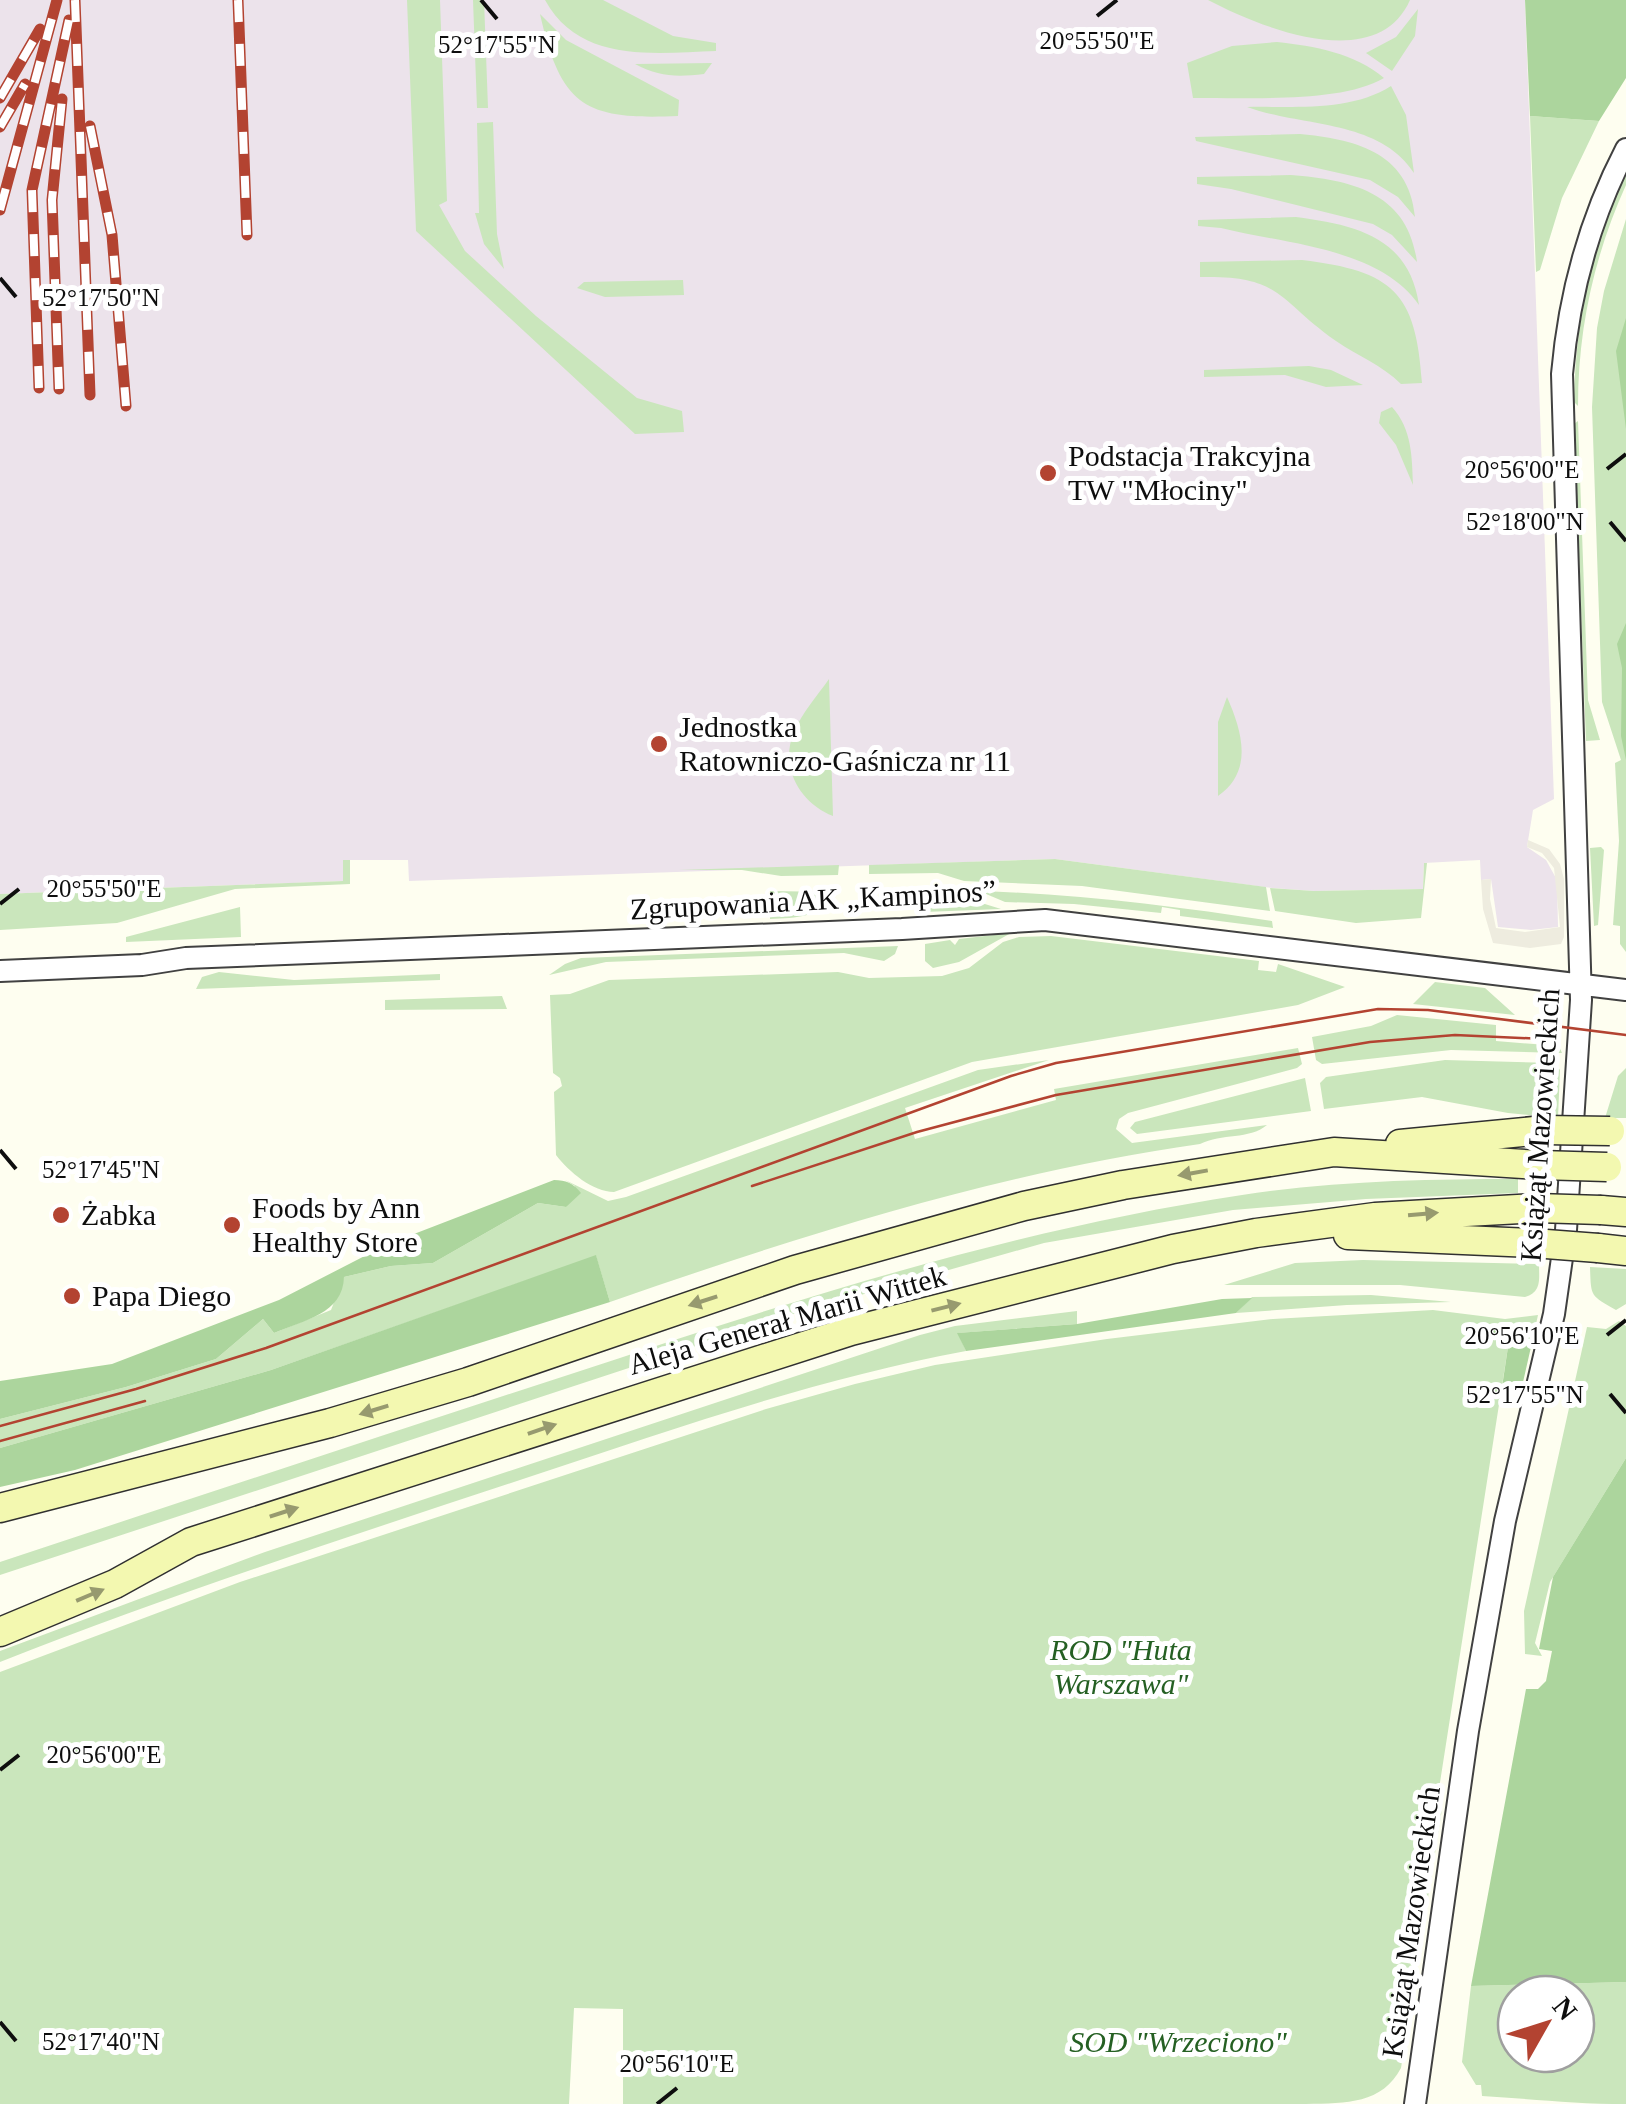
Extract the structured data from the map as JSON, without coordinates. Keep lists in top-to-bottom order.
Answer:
{
  "streets": {
    "main road": ["Aleja Generał Marii Wittek"],
    "street": ["Zgrupowania AK „Kampinos”", "Książąt Mazowieckich"]
  },
  "crossings": [
    ["Zgrupowania AK „Kampinos”", "Książąt Mazowieckich"]
  ],
  "parks": ["ROD \"Huta Warszawa\"", "SOD \"Wrzeciono\""],
  "places": [
    "Podstacja Trakcyjna TW \"Młociny\"",
    "Jednostka Ratowniczo-Gaśnicza nr 11",
    "Żabka",
    "Foods by Ann Healthy Store",
    "Papa Diego"
  ],
  "north": "top right",
  "coordinates": [
    "20°55'50\"E",
    "52°17'55\"N",
    "52°17'50\"N",
    "20°56'00\"E",
    "52°18'00\"N",
    "52°17'45\"N",
    "20°56'10\"E",
    "52°17'40\"N"
  ]
}
